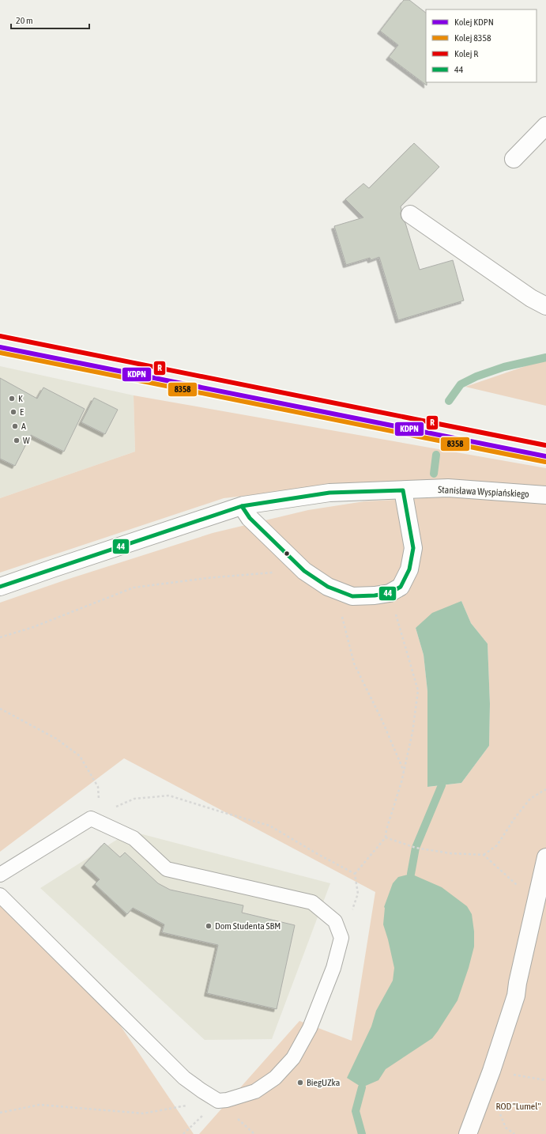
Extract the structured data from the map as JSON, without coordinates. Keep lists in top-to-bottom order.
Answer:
{
  "streets": {
    "street": ["Stanisława Wyspiańskiego"]
  },
  "parks": ["ROD \"Lumel\""],
  "places": [
    "K",
    "E",
    "A",
    "W",
    "Dom Studenta SBM",
    "BiegUZka"
  ],
  "lines": [
    "rail line R",
    "rail line KDPN",
    "rail line 8358",
    "transit line 44"
  ],
  "legend": [
    "Kolej KDPN",
    "Kolej 8358",
    "Kolej R",
    "44"
  ],
  "scale_bar": "20 m"
}
